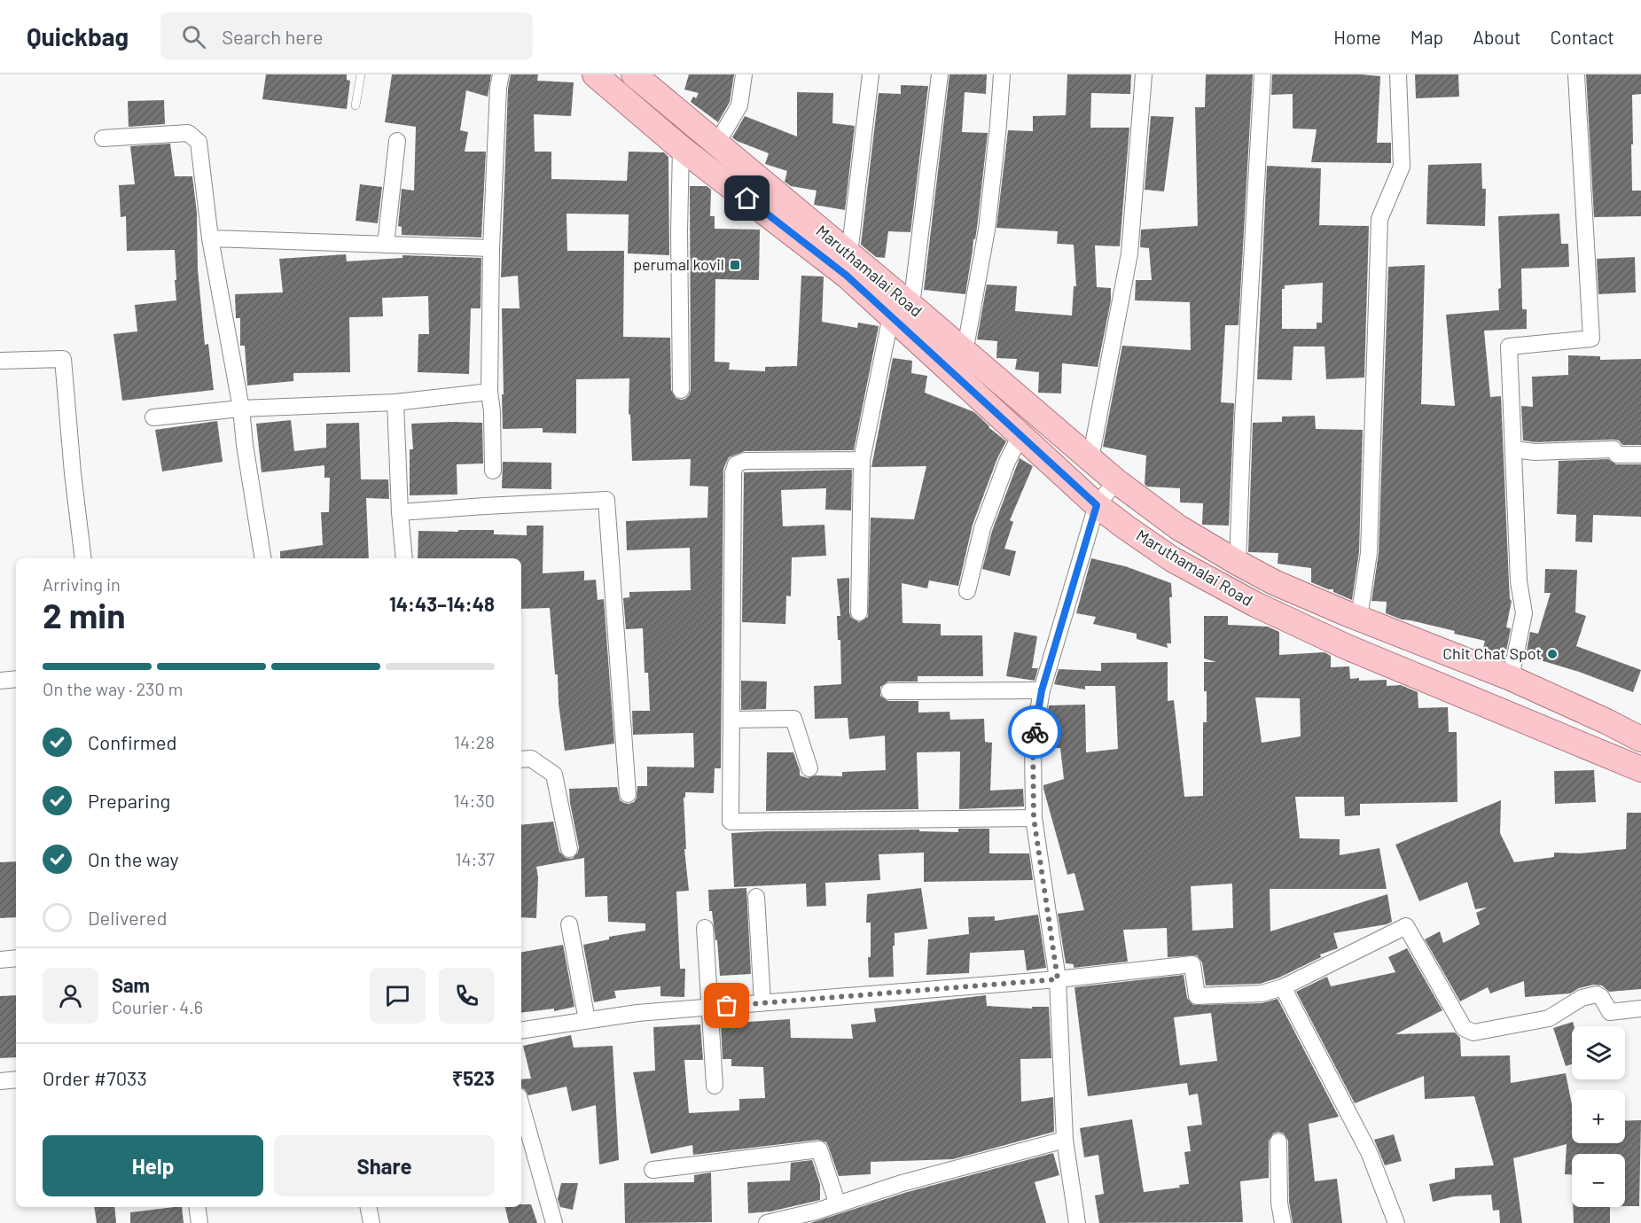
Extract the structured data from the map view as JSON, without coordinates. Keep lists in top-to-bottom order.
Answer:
{
  "streets": {
    "main road": ["Maruthamalai Road"]
  },
  "places": {
    "transit": ["perumal kovil"],
    "other": ["Chit Chat Spot"]
  },
  "page": {
    "header": "Quickbag",
    "search": "Search here",
    "nav": [
      "Home",
      "Map",
      "About",
      "Contact"
    ],
    "heading": ["2 min", "Arriving in", "14:43–14:48"],
    "panel": [
      "Sam",
      "Courier · 4.6",
      "Order #7033",
      "₹523"
    ],
    "bar": "On the way · 230 m",
    "list": [
      ["Confirmed", "14:28"],
      ["Preparing", "14:30"],
      ["On the way", "14:37"],
      "Delivered"
    ],
    "map_buttons": ["+", "−"],
    "buttons": ["Help", "Share"]
  }
}
